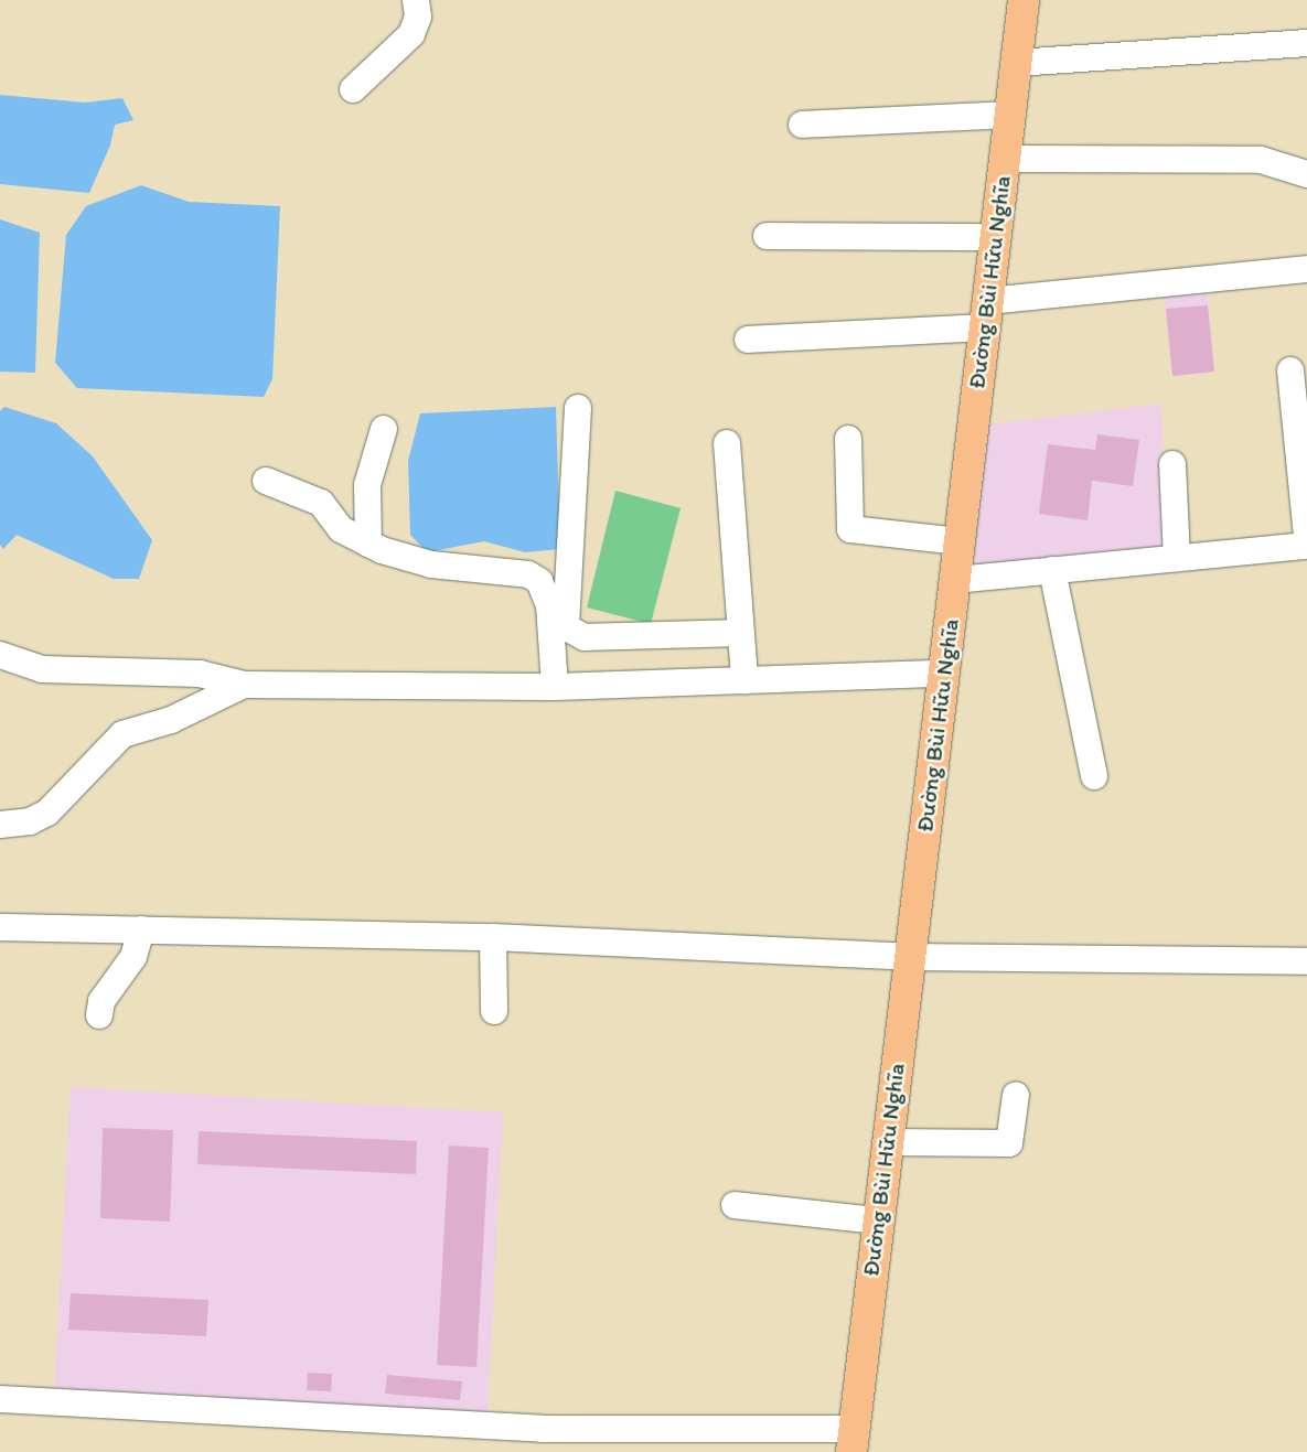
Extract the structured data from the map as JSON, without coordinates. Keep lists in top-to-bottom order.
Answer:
{
  "streets": {
    "main road": ["Đường Bùi Hữu Nghĩa"]
  }
}
